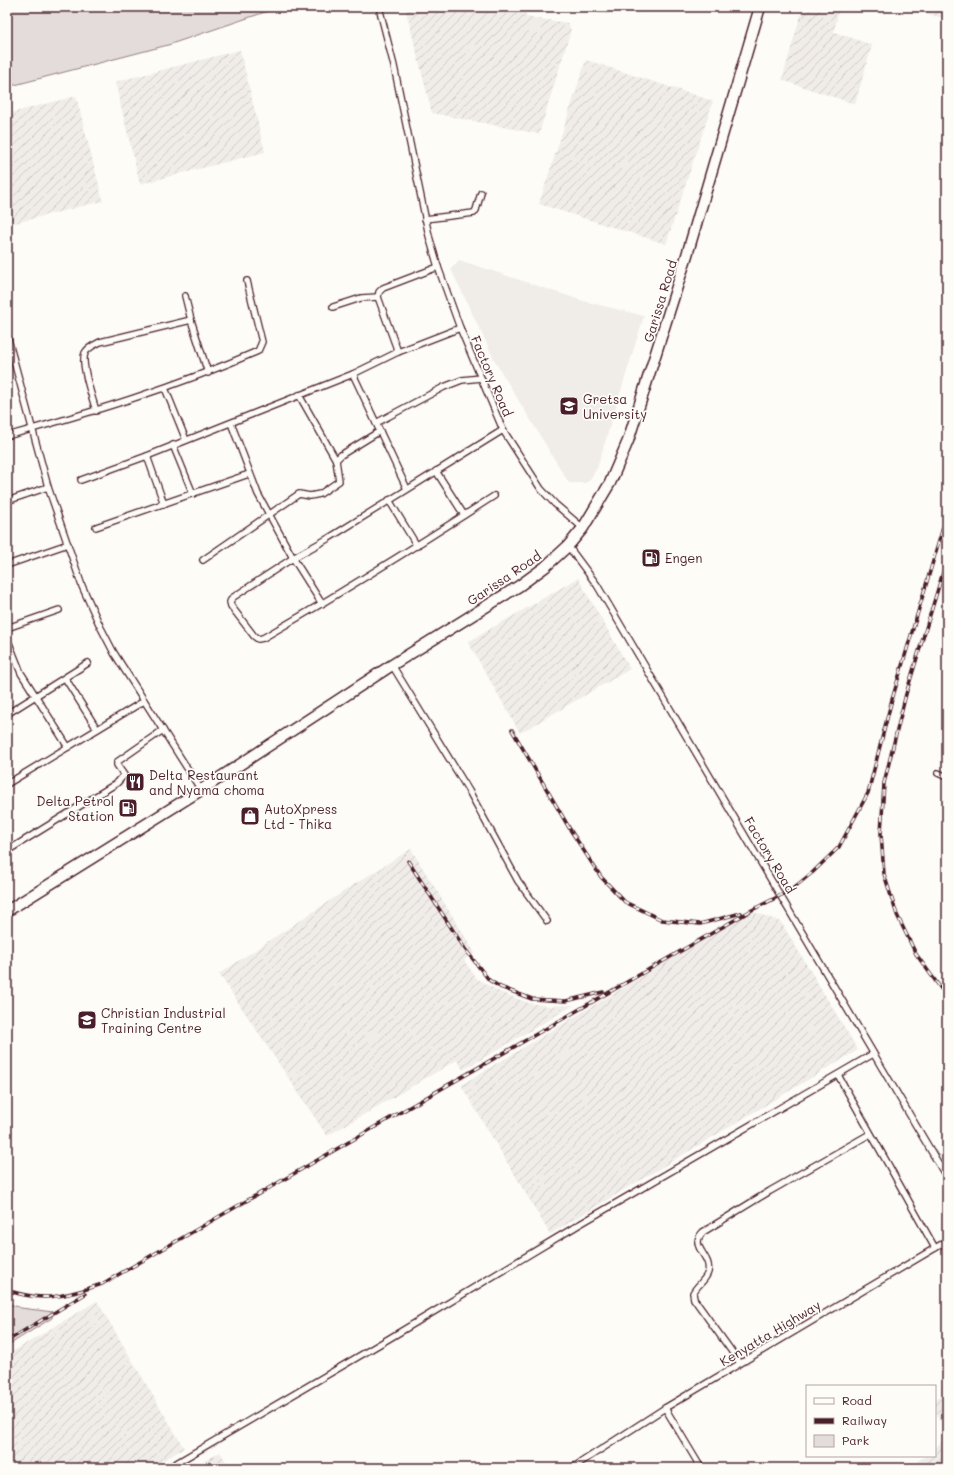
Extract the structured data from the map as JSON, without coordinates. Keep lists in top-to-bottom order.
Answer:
{
  "streets": {
    "highway": ["Garissa Road"],
    "street": ["Factory Road", "Kenyatta Highway"]
  },
  "crossings": [
    ["Garissa Road", "Factory Road"]
  ],
  "places": {
    "school or university": ["Gretsa University", "Christian Industrial Training Centre"],
    "fuel station": ["Engen", "Delta Petrol Station"],
    "restaurant": ["Delta Restaurant and Nyama choma"],
    "shop": ["AutoXpress Ltd - Thika"]
  },
  "legend": ["Road", "Railway", "Park"]
}
